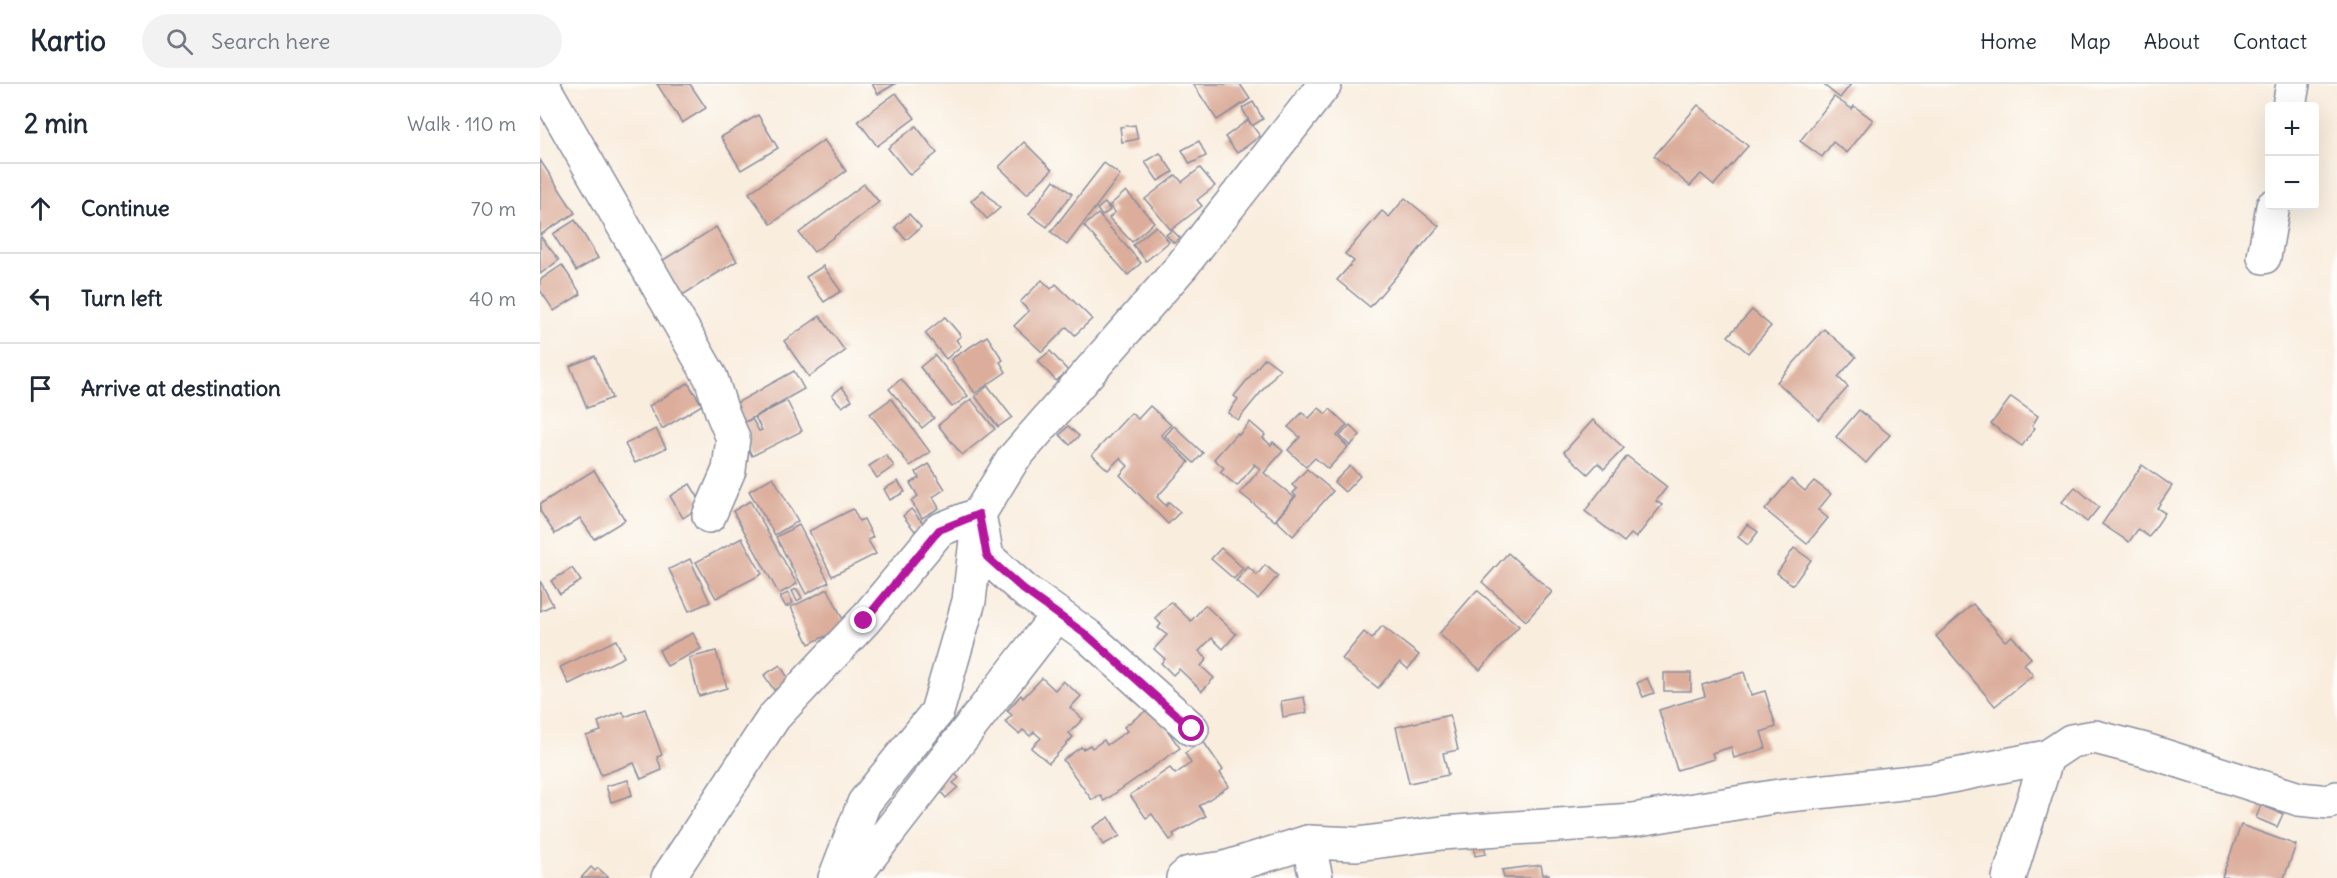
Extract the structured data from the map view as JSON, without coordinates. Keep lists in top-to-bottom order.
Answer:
{
  "page": {
    "header": "Kartio",
    "search": "Search here",
    "nav": [
      "Home",
      "Map",
      "About",
      "Contact"
    ],
    "heading": ["2 min", "Walk · 110 m"],
    "map_buttons": ["+", "−"],
    "list": [
      ["Continue", "70 m"],
      ["Turn left", "40 m"],
      "Arrive at destination"
    ]
  }
}
